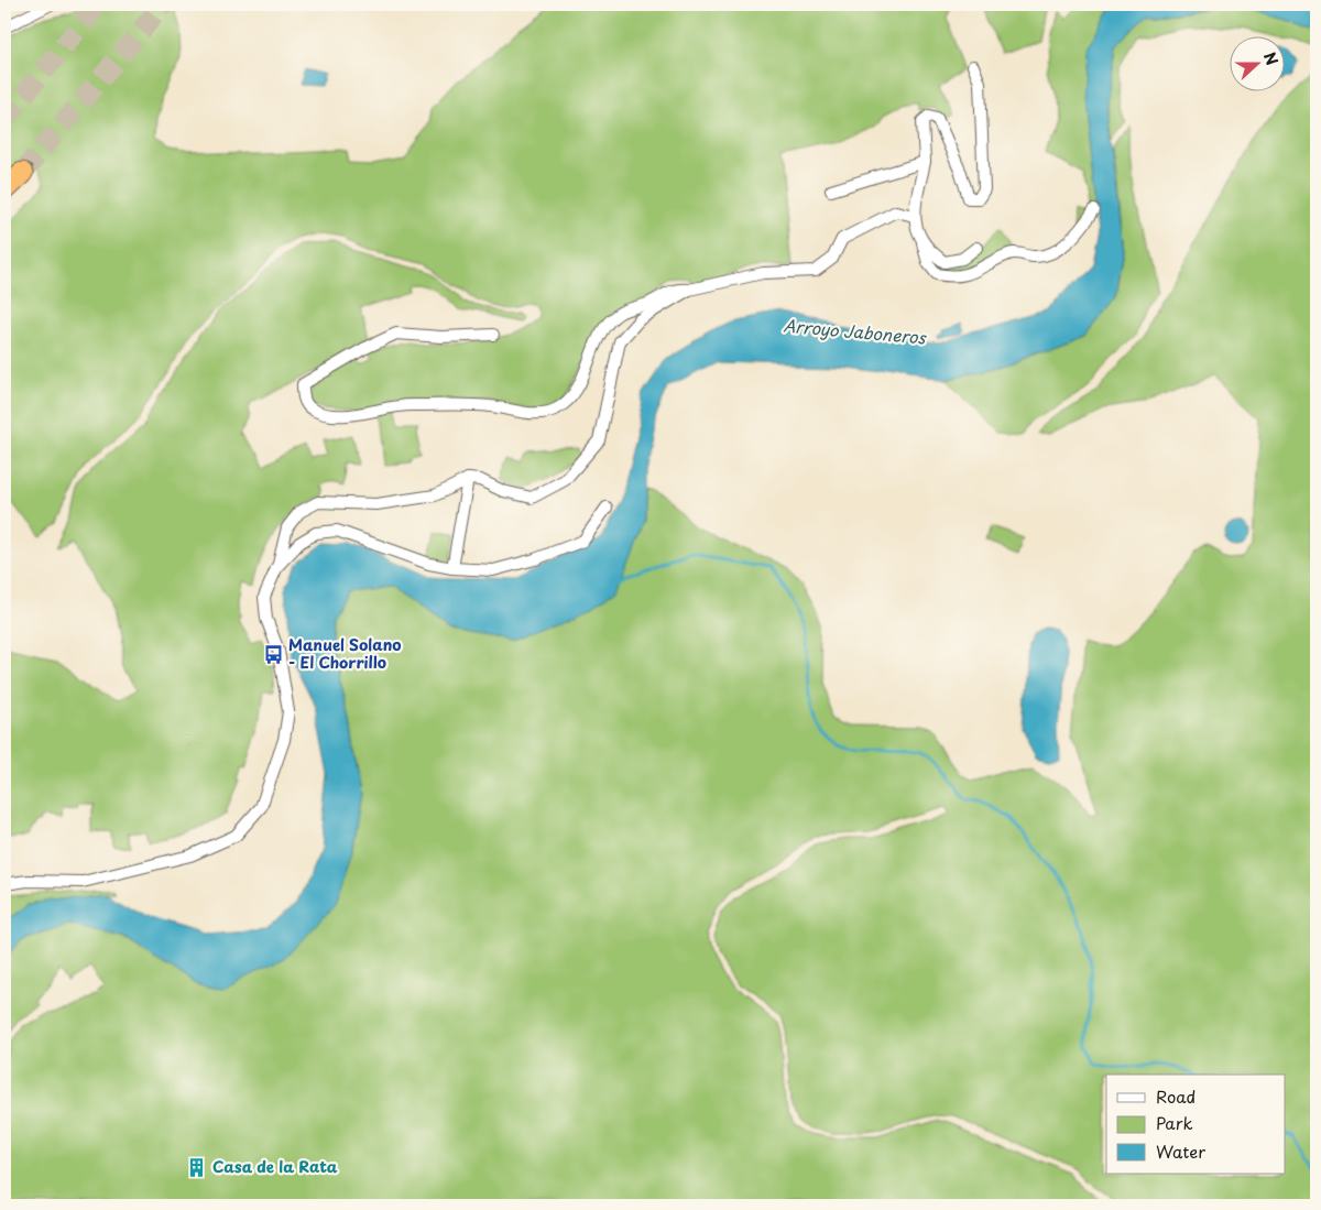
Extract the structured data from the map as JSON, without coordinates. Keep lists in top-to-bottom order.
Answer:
{
  "water": ["Arroyo Jaboneros"],
  "places": {
    "bus stop": ["Manuel Solano - El Chorrillo"],
    "building": ["Casa de la Rata"]
  },
  "legend": ["Road", "Park", "Water"],
  "north": "right"
}
